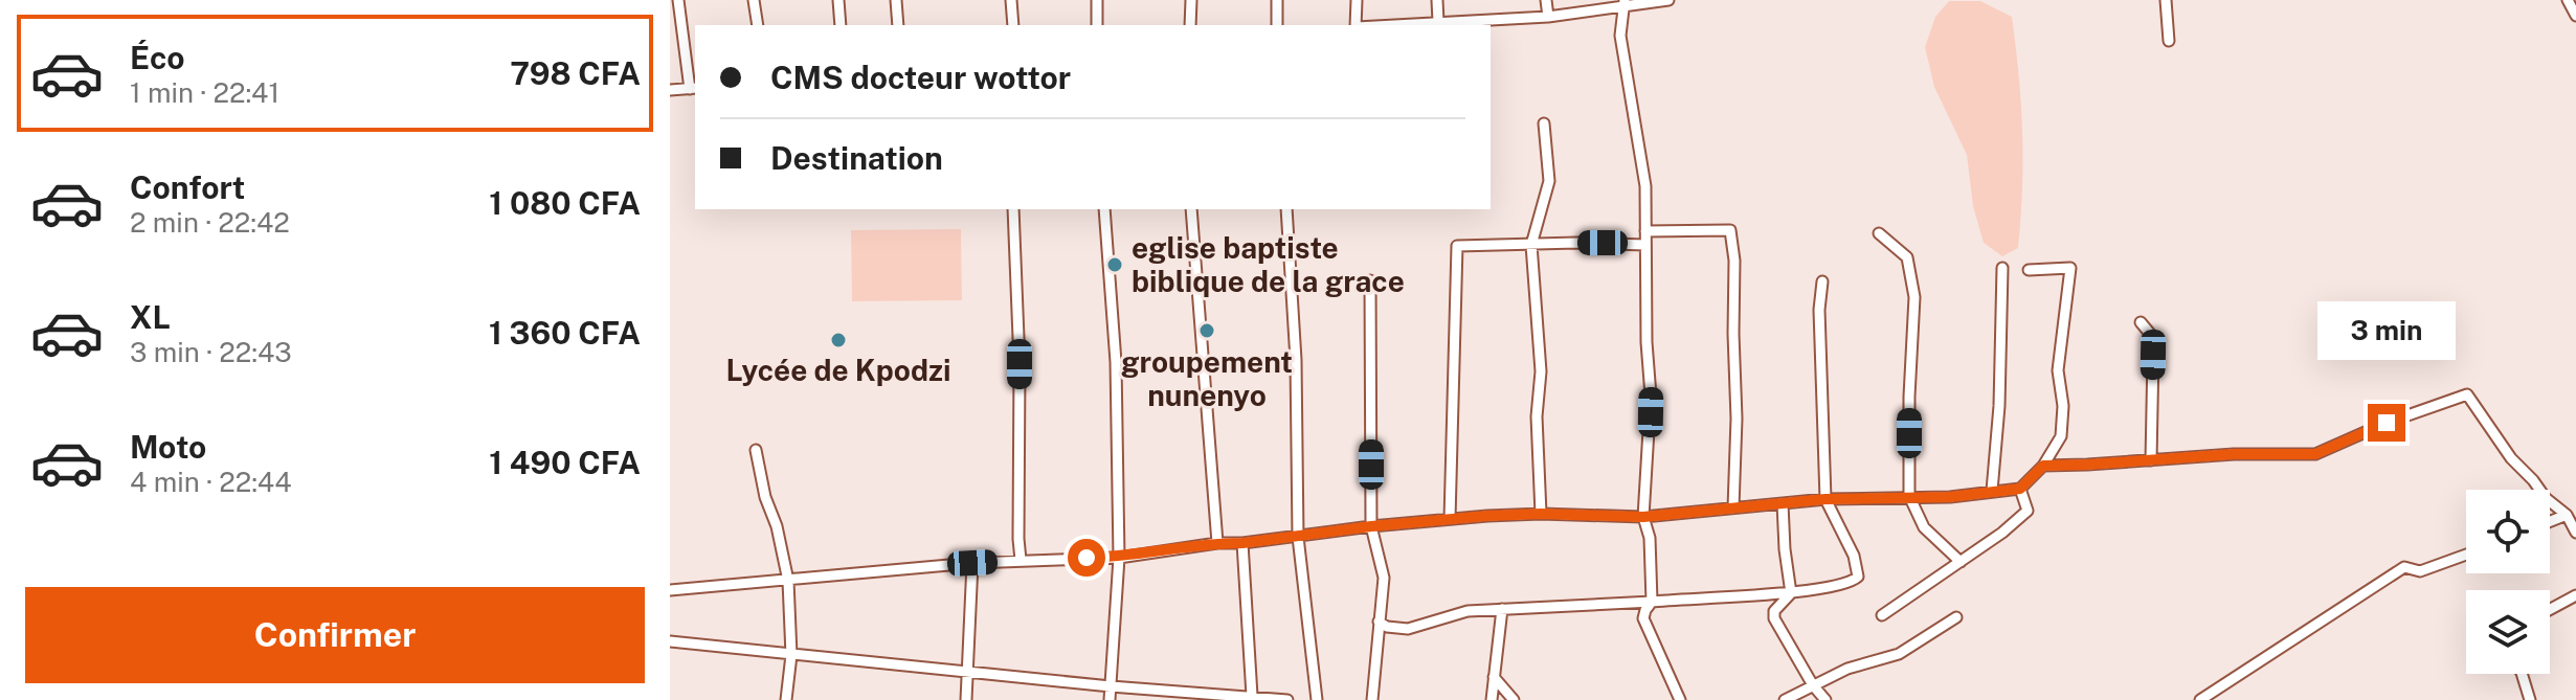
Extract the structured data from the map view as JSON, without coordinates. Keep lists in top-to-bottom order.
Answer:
{
  "places": ["eglise baptiste biblique de la grace", "groupement nunenyo", "Lycée de Kpodzi"],
  "page": {
    "list": [
      {
        "name": "Éco",
        "note": "1 min · 22:41",
        "value": "798 CFA"
      },
      {
        "name": "Confort",
        "note": "2 min · 22:42",
        "value": "1 080 CFA"
      },
      {
        "name": "XL",
        "note": "3 min · 22:43",
        "value": "1 360 CFA"
      },
      {
        "name": "Moto",
        "note": "4 min · 22:44",
        "value": "1 490 CFA"
      }
    ],
    "banner": ["CMS docteur wottor", "Destination"],
    "bubble": "3 min",
    "buttons": "Confirmer"
  }
}
